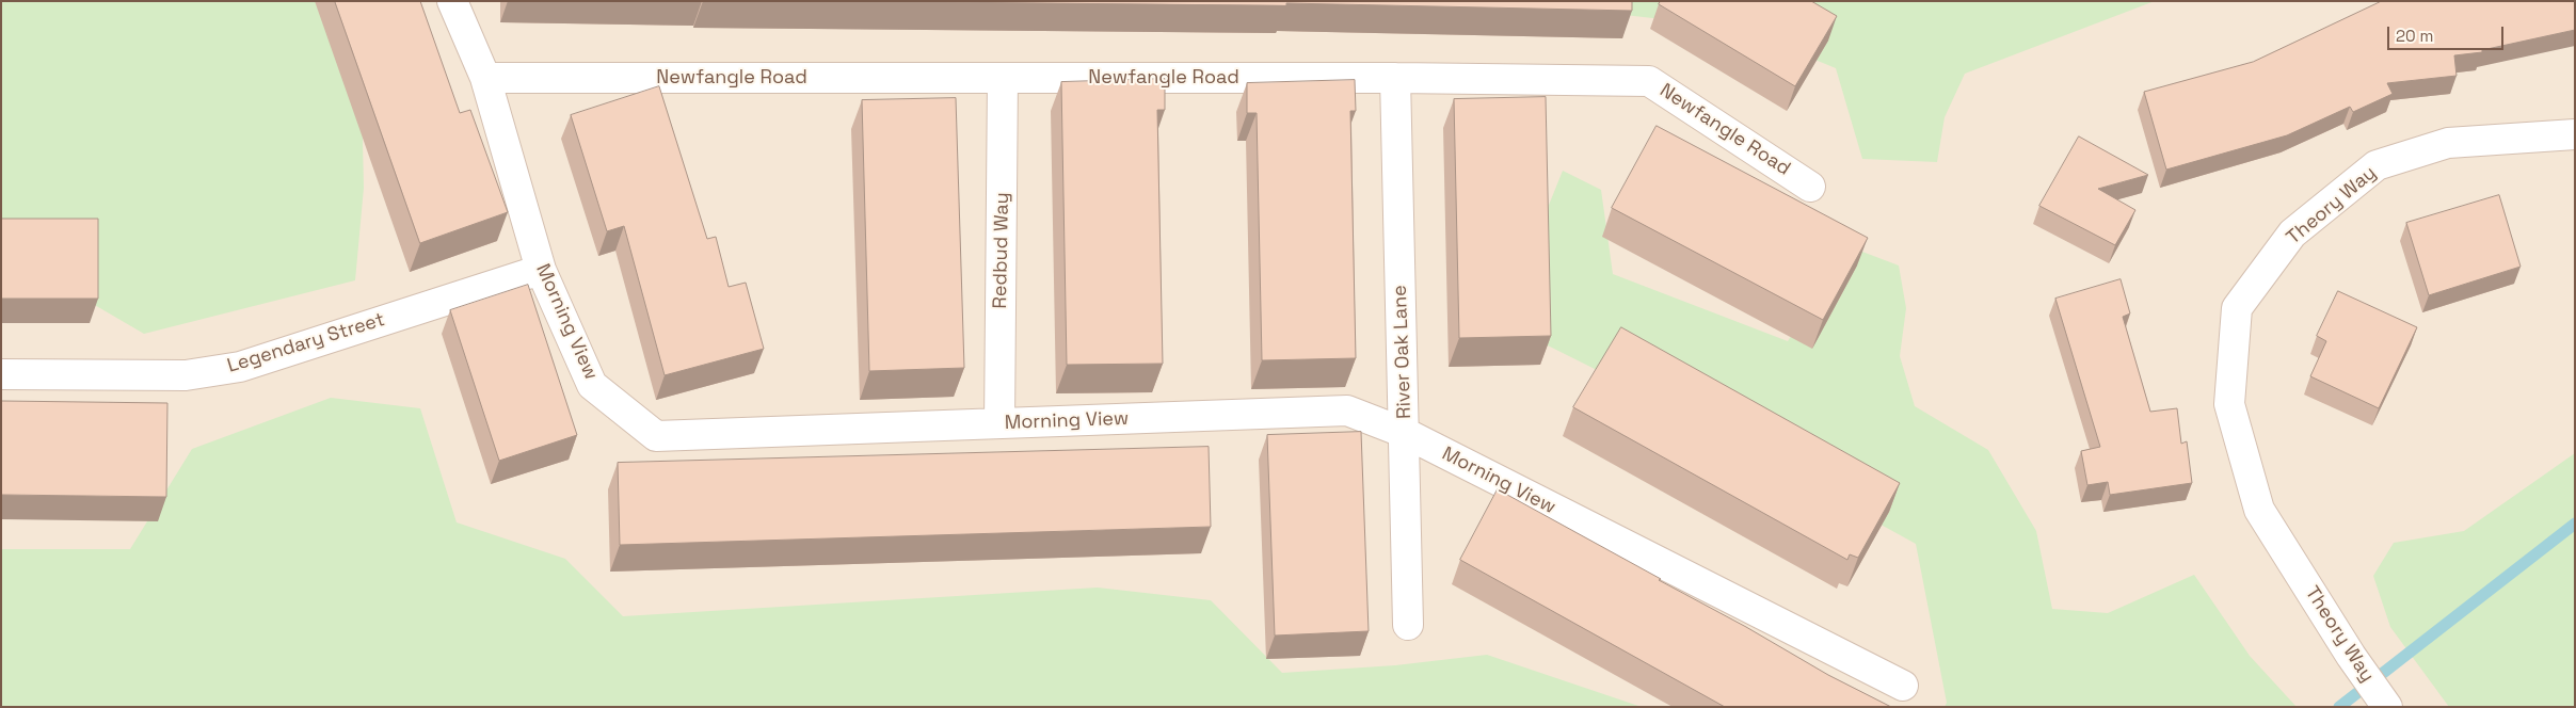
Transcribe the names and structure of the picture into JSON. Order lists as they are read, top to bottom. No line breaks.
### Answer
{"streets":{"street":["Newfangle Road","Theory Way","Redbud Way","Morning View","Legendary Street","River Oak Lane"]},"crossings":[["Newfangle Road","Redbud Way"],["Newfangle Road","Morning View"],["Newfangle Road","River Oak Lane"],["Redbud Way","Morning View"],["Morning View","Legendary Street"],["Morning View","River Oak Lane"]],"scale_bar":"20 m"}
